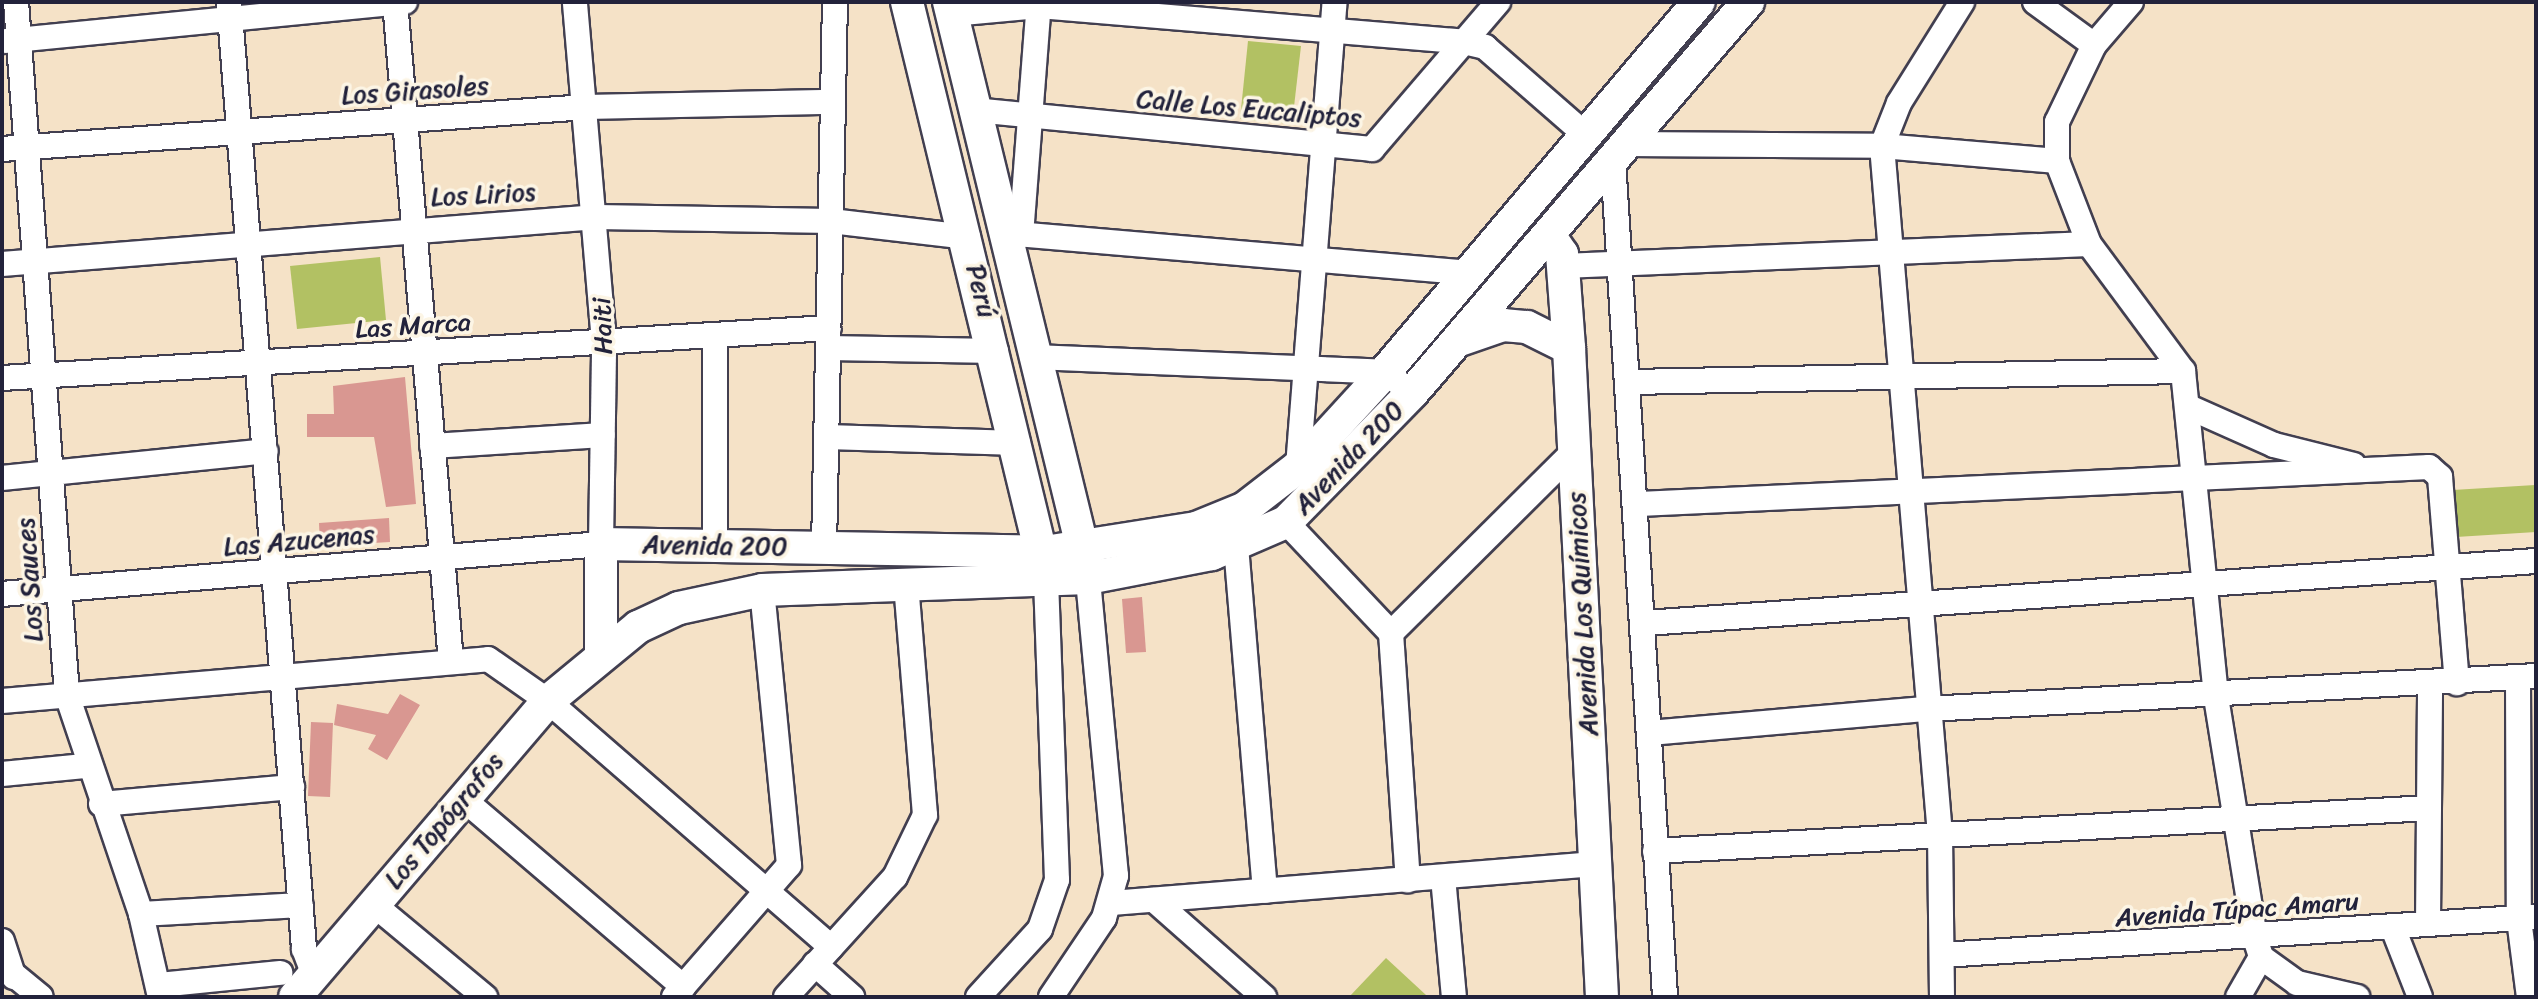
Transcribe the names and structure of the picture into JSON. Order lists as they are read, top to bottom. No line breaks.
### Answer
{"streets":{"main road":["Perú","Haiti","Avenida 200","Avenida Los Químicos","Los Topógrafos"],"street":["Los Girasoles","Calle Los Eucaliptos","Los Lirios","Las Marca","Las Azucenas","Los Sauces","Avenida Túpac Amaru"]},"crossings":[["Los Girasoles","Haiti"],["Los Girasoles","Los Sauces"],["Calle Los Eucaliptos","Perú"],["Los Lirios","Perú"],["Los Lirios","Haiti"],["Los Lirios","Los Sauces"],["Perú","Las Marca"],["Perú","Avenida 200"],["Las Marca","Haiti"],["Las Marca","Los Sauces"],["Haiti","Avenida 200"],["Haiti","Las Azucenas"],["Haiti","Los Topógrafos"],["Avenida 200","Las Azucenas"],["Avenida 200","Avenida Los Químicos"],["Avenida 200","Los Topógrafos"],["Las Azucenas","Los Sauces"]]}
